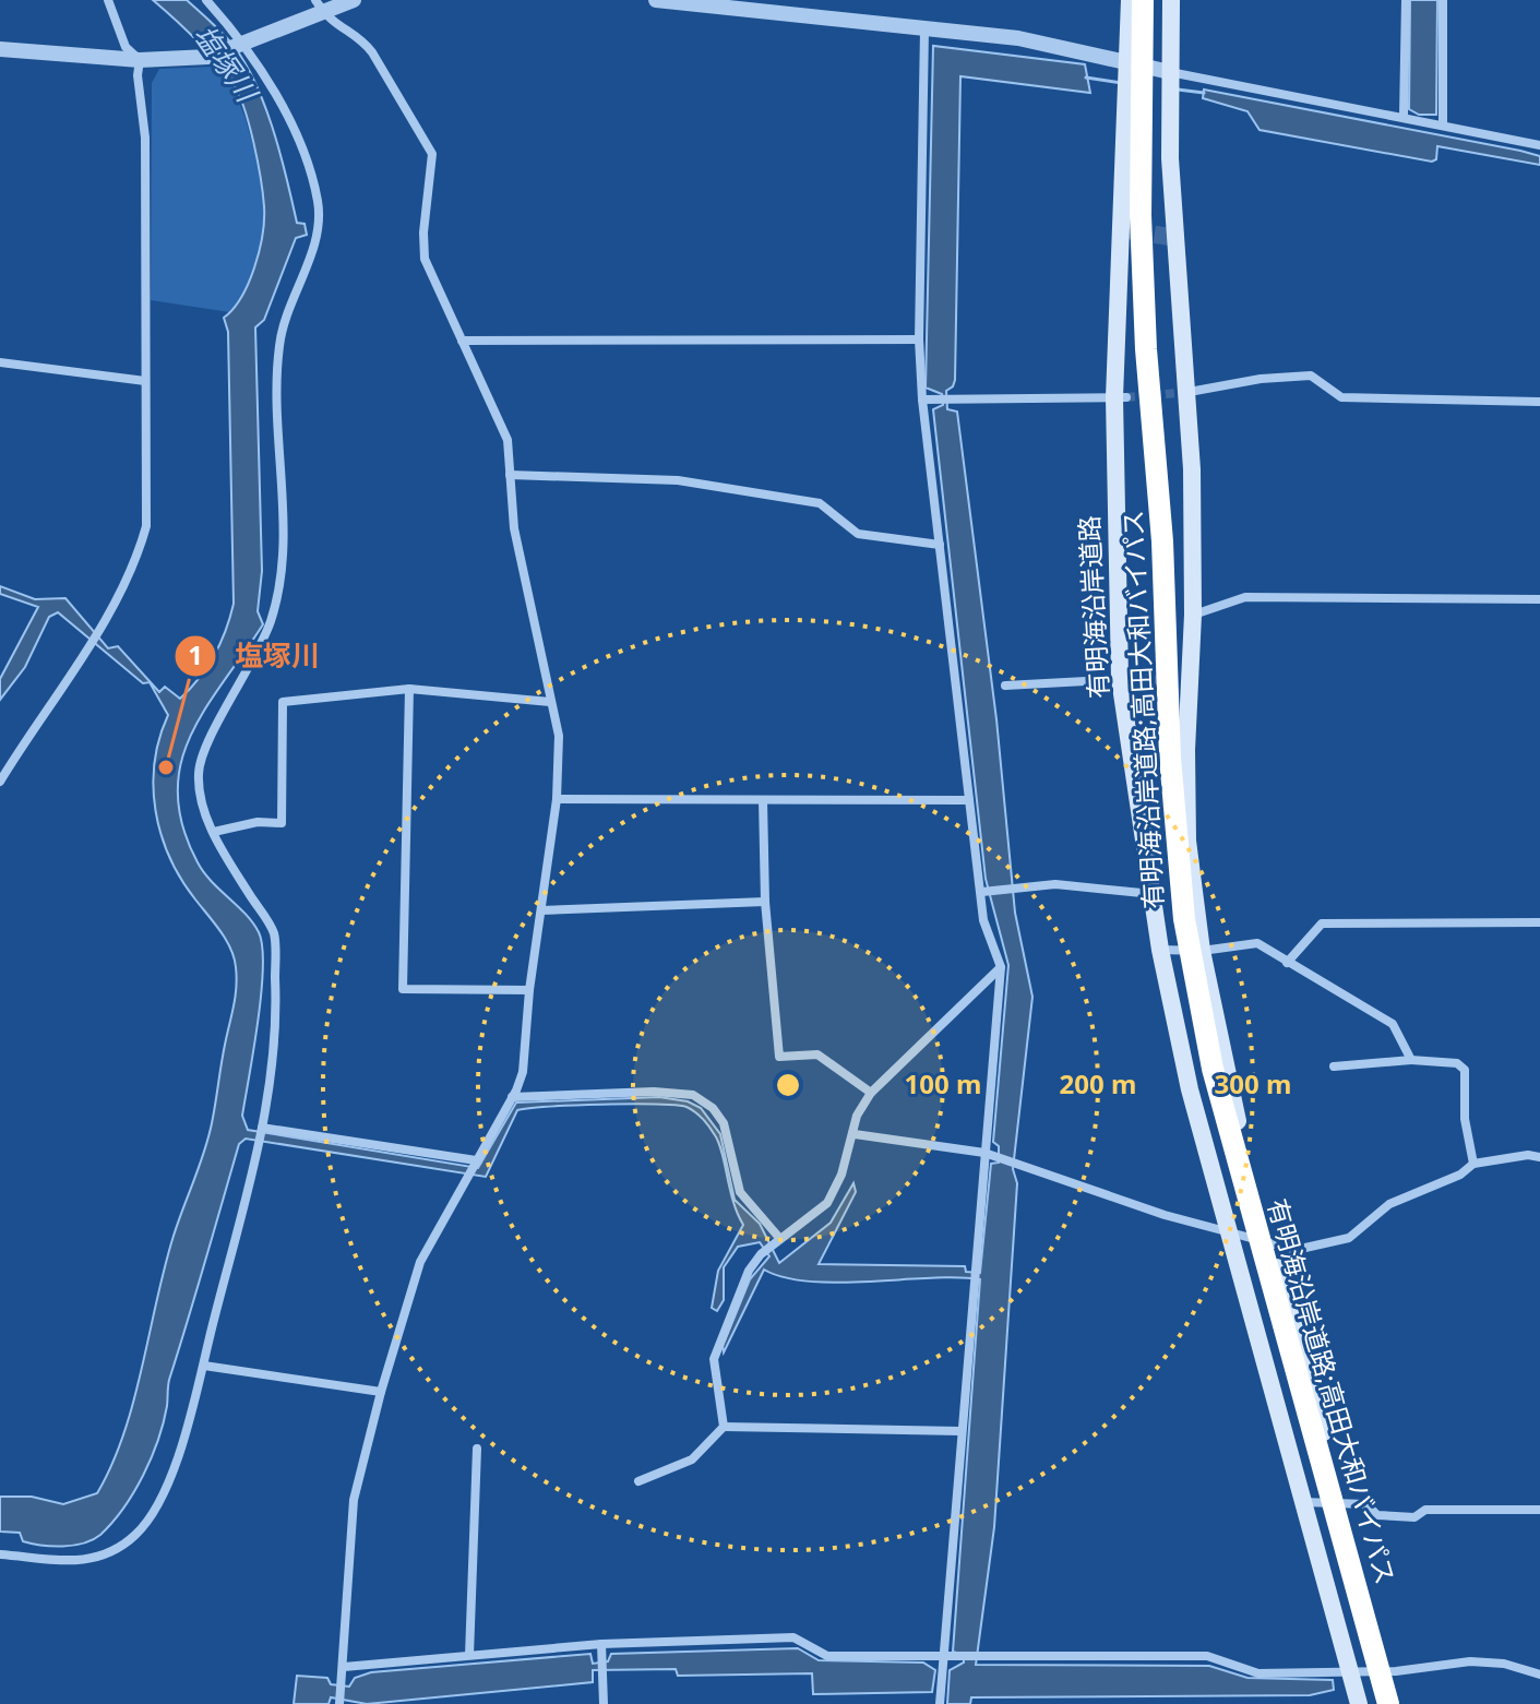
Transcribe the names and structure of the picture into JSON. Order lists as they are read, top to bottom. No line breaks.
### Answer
{"streets":{"highway":["有明海沿岸道路;高田大和バイパス"],"main road":["有明海沿岸道路"]},"crossings":[["有明海沿岸道路","有明海沿岸道路;高田大和バイパス"]],"water":["塩塚川"],"places":["塩塚川"],"rings":["100 m","200 m","300 m"]}
